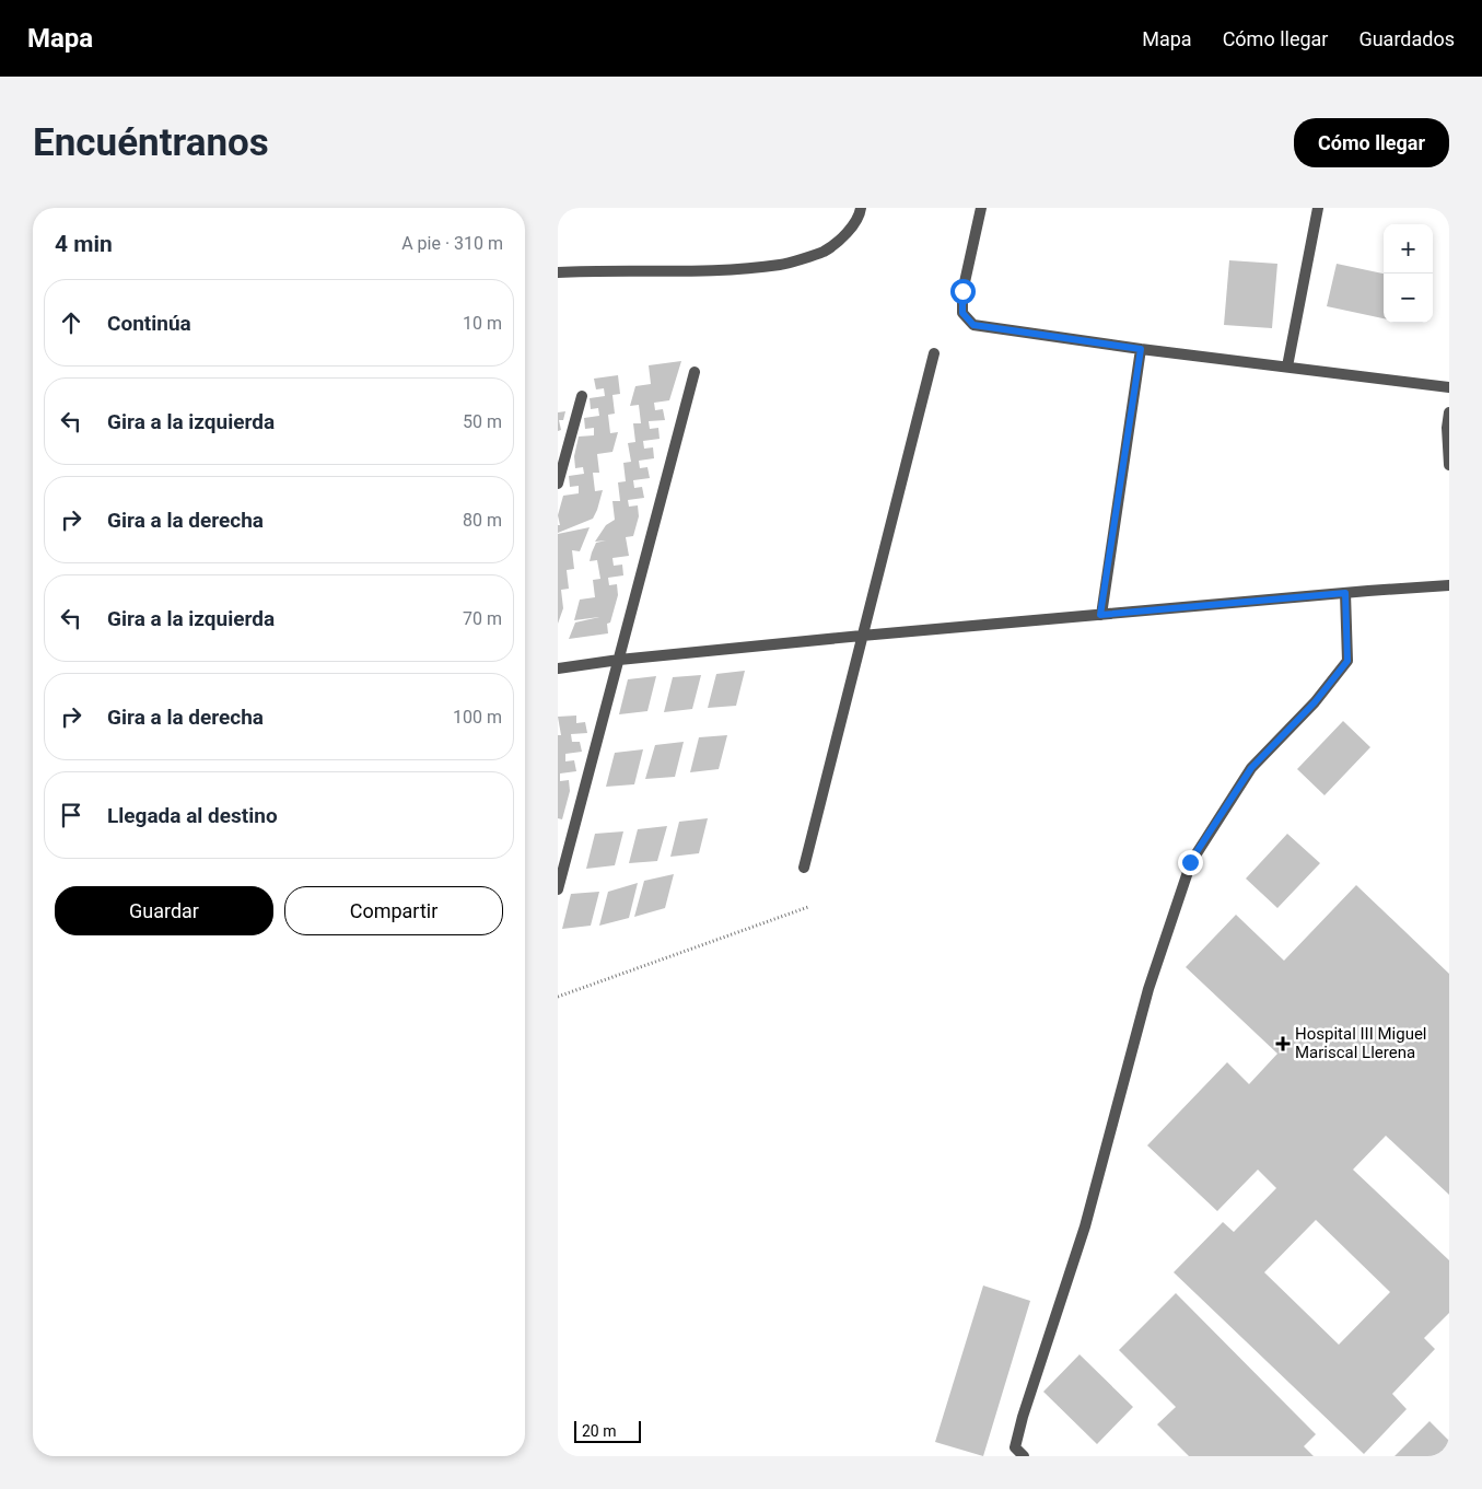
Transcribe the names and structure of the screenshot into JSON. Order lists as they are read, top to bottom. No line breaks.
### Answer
{"places":{"health":["Hospital III Miguel Mariscal Llerena"]},"scale_bar":"20 m","page":{"header":"Mapa","nav":["Mapa","Cómo llegar","Guardados"],"buttons":["Cómo llegar",["Guardar","Compartir"]],"title":"Encuéntranos","heading":["4 min","A pie · 310 m"],"map_buttons":["+","−"],"list":[["Continúa","10 m"],["Gira a la izquierda","50 m"],["Gira a la derecha","80 m"],["Gira a la izquierda","70 m"],["Gira a la derecha","100 m"],"Llegada al destino"],"scale":"20 m"}}
